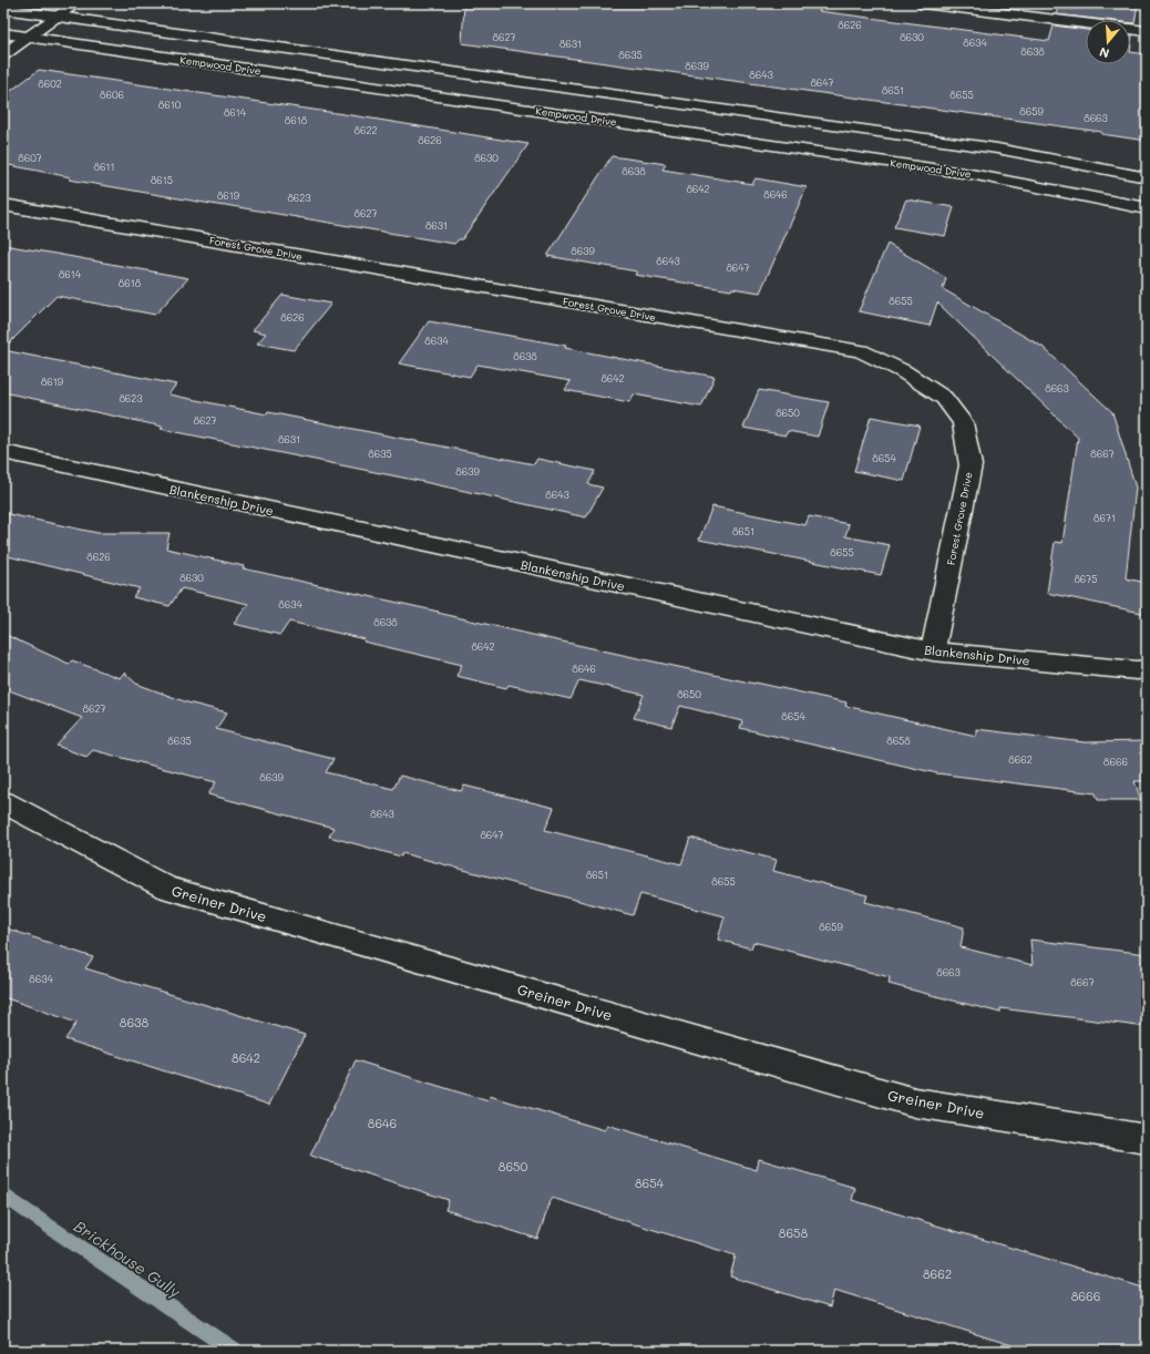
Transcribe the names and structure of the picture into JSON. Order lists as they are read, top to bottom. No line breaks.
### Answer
{"streets":{"street":["Kempwood Drive","Forest Grove Drive","Blankenship Drive","Greiner Drive"]},"crossings":[["Forest Grove Drive","Blankenship Drive"]],"water":["Brickhouse Gully"],"house_numbers":["8626","8627","8630","8634","8631","8638","8635","8639","8643","8647","8602","8651","8606","8655","8610","8659","8614","8663","8618","8622","8626","8607","8630","8611","8638","8615","8642","8646","8619","8623","8627","8631","8639","8643","8647","8614","8618","8655","8626","8634","8638","8642","8619","8663","8623","8650","8627","8631","8635","8667","8654","8639","8643","8671","8651","8655","8626","8630","8675","8634","8638","8642","8646","8650","8627","8654","8635","8658","8662","8666","8639","8643","8647","8651","8655","8659","8663","8634","8667","8638","8642","8646","8650","8654","8658","8662","8666"],"north":"bottom"}
